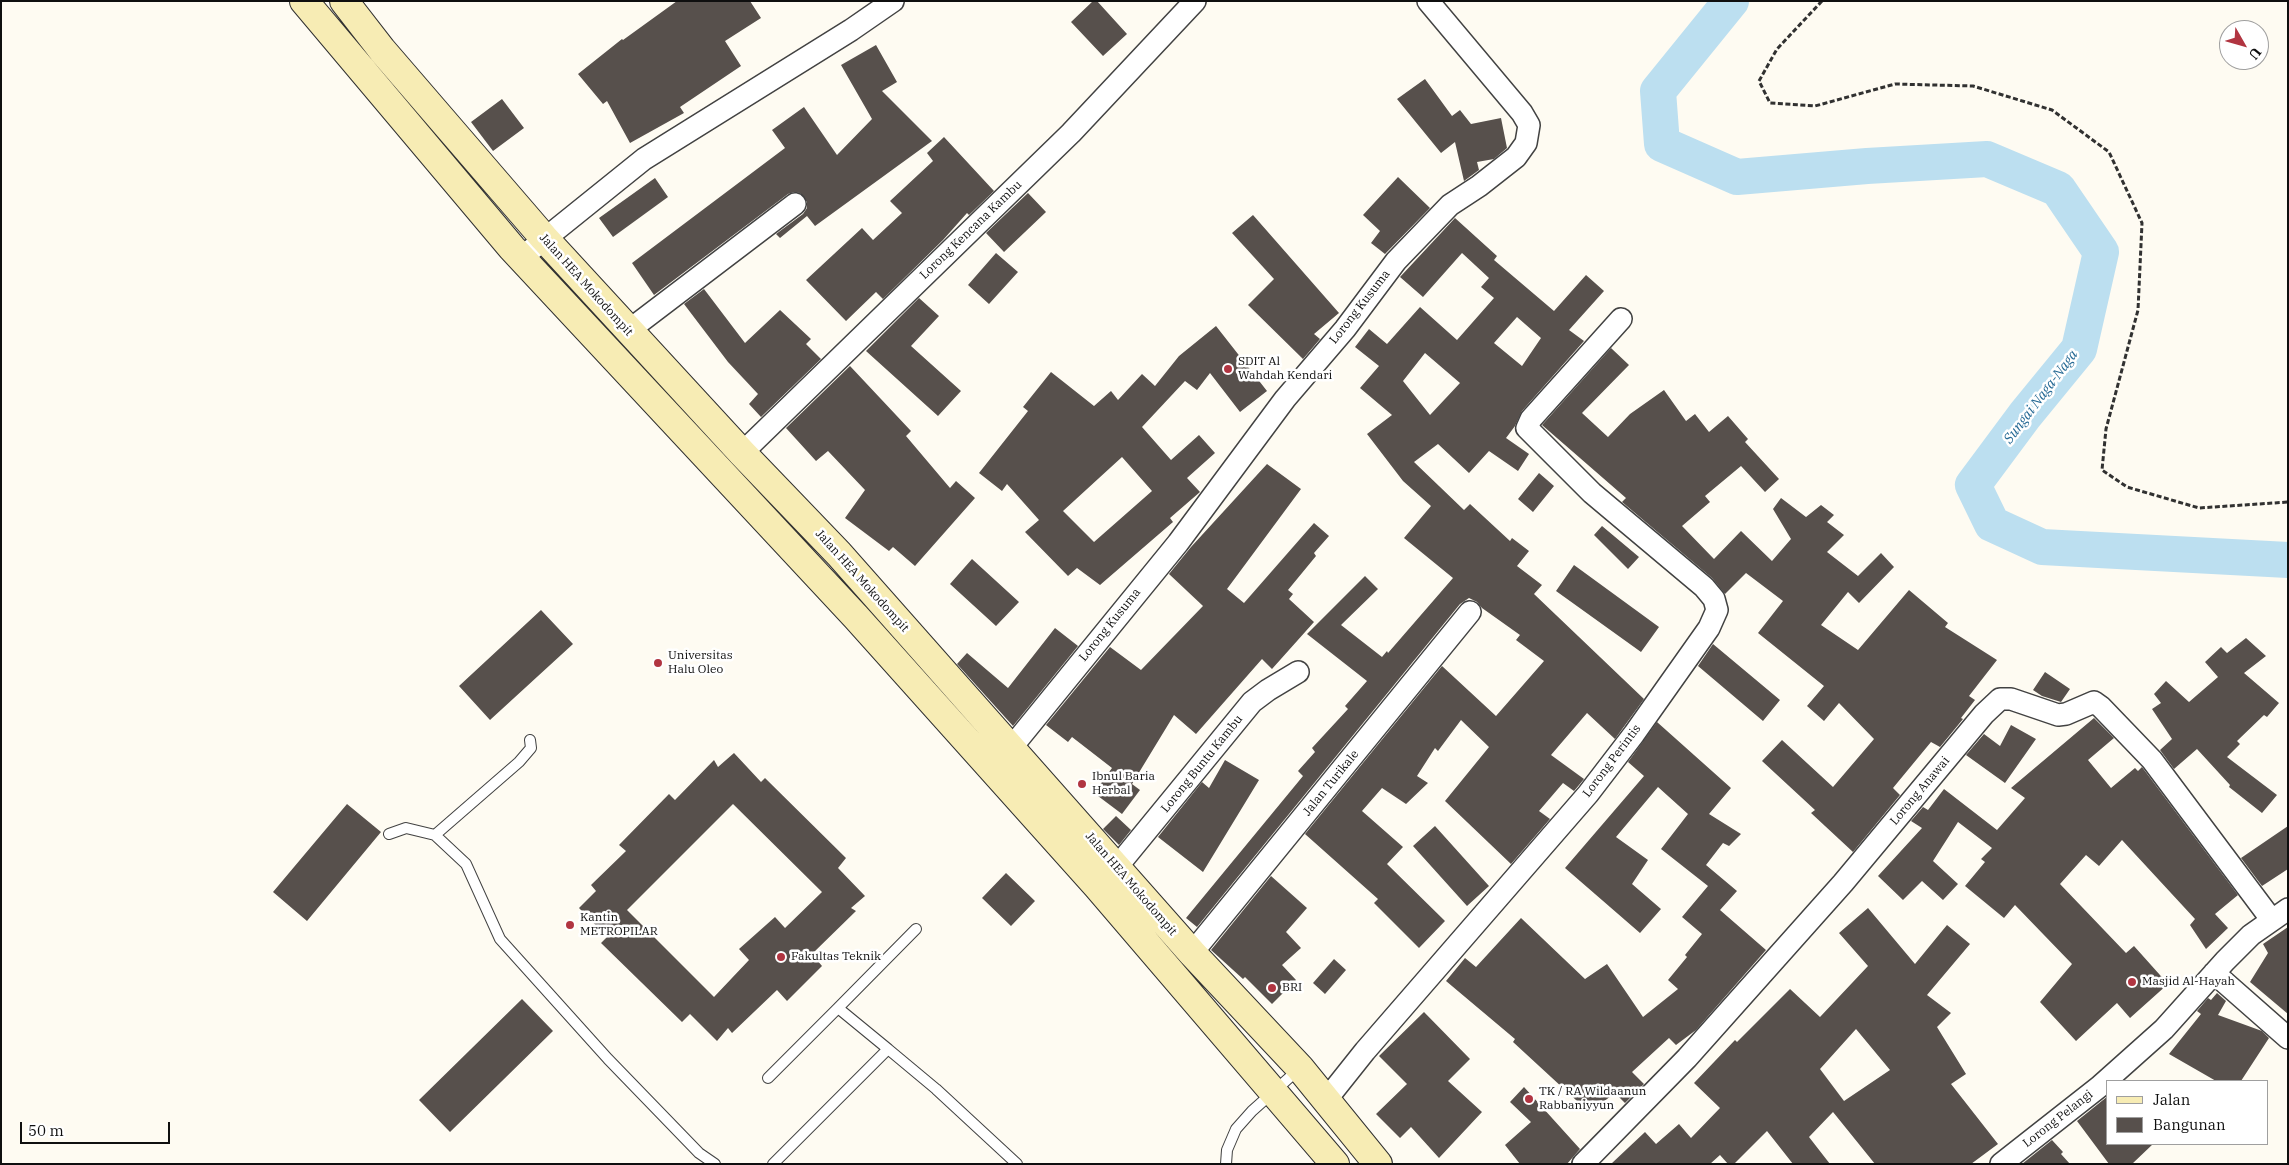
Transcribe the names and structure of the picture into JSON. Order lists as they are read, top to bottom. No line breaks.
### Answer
{"streets":{"street":["Lorong Kencana Kambu","Jalan HEA Mokodompit","Lorong Kusuma","Lorong Perintis","Lorong Buntu Kambu","Jalan Turikale","Lorong Anawai","Lorong Pelangi"]},"crossings":[["Lorong Kencana Kambu","Jalan HEA Mokodompit"],["Jalan HEA Mokodompit","Lorong Kusuma"],["Jalan HEA Mokodompit","Lorong Perintis"],["Jalan HEA Mokodompit","Lorong Buntu Kambu"],["Jalan HEA Mokodompit","Jalan Turikale"],["Lorong Anawai","Lorong Pelangi"]],"water":["Sungai Naga-Naga"],"places":["SDIT Al Wahdah Kendari","Universitas Halu Oleo","Ibnul Baria Herbal","Kantin METROPILAR","Fakultas Teknik","Masjid Al-Hayah","BRI","TK / RA Wildaanun Rabbaniyyun"],"legend":["Jalan","Bangunan"],"scale_bar":"50 m","north":"bottom right"}
